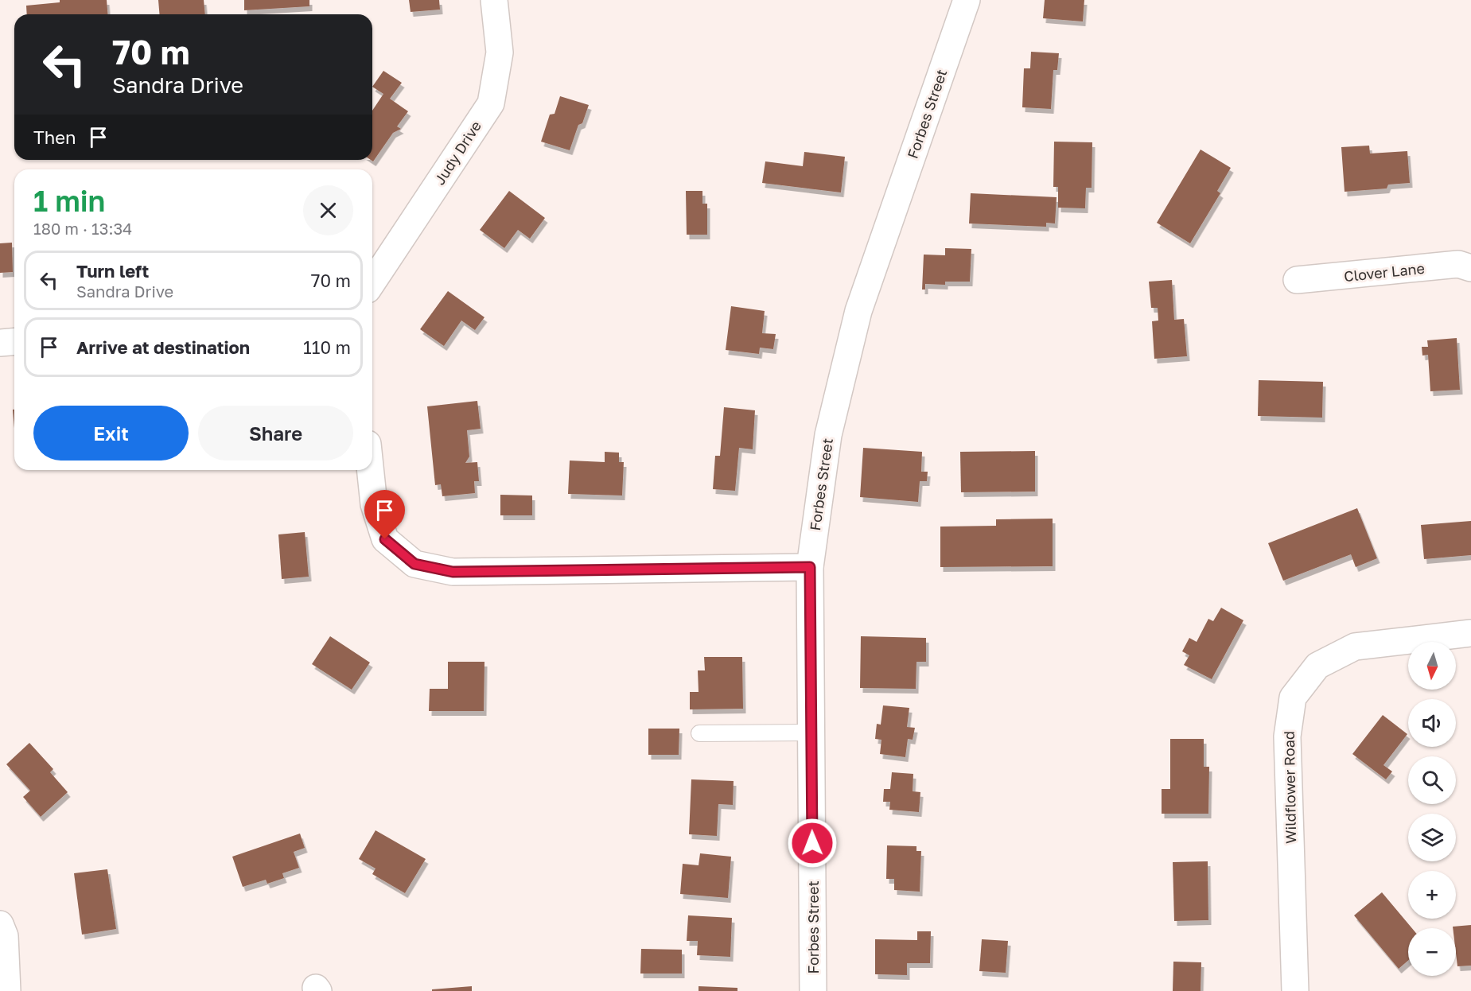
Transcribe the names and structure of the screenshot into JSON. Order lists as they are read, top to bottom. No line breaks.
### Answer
{"streets":{"street":["Forbes Street","Judy Drive","Clover Lane","Wildflower Road"]},"north":"bottom","page":{"turn":["70 m","Sandra Drive"],"then":"Then","heading":["1 min","180 m · 13:34"],"list":[{"name":"Turn left","note":"Sandra Drive","value":"70 m"},{"name":"Arrive at destination","value":"110 m"}],"buttons":["Exit","Share"],"map_buttons":["+","−"]}}
